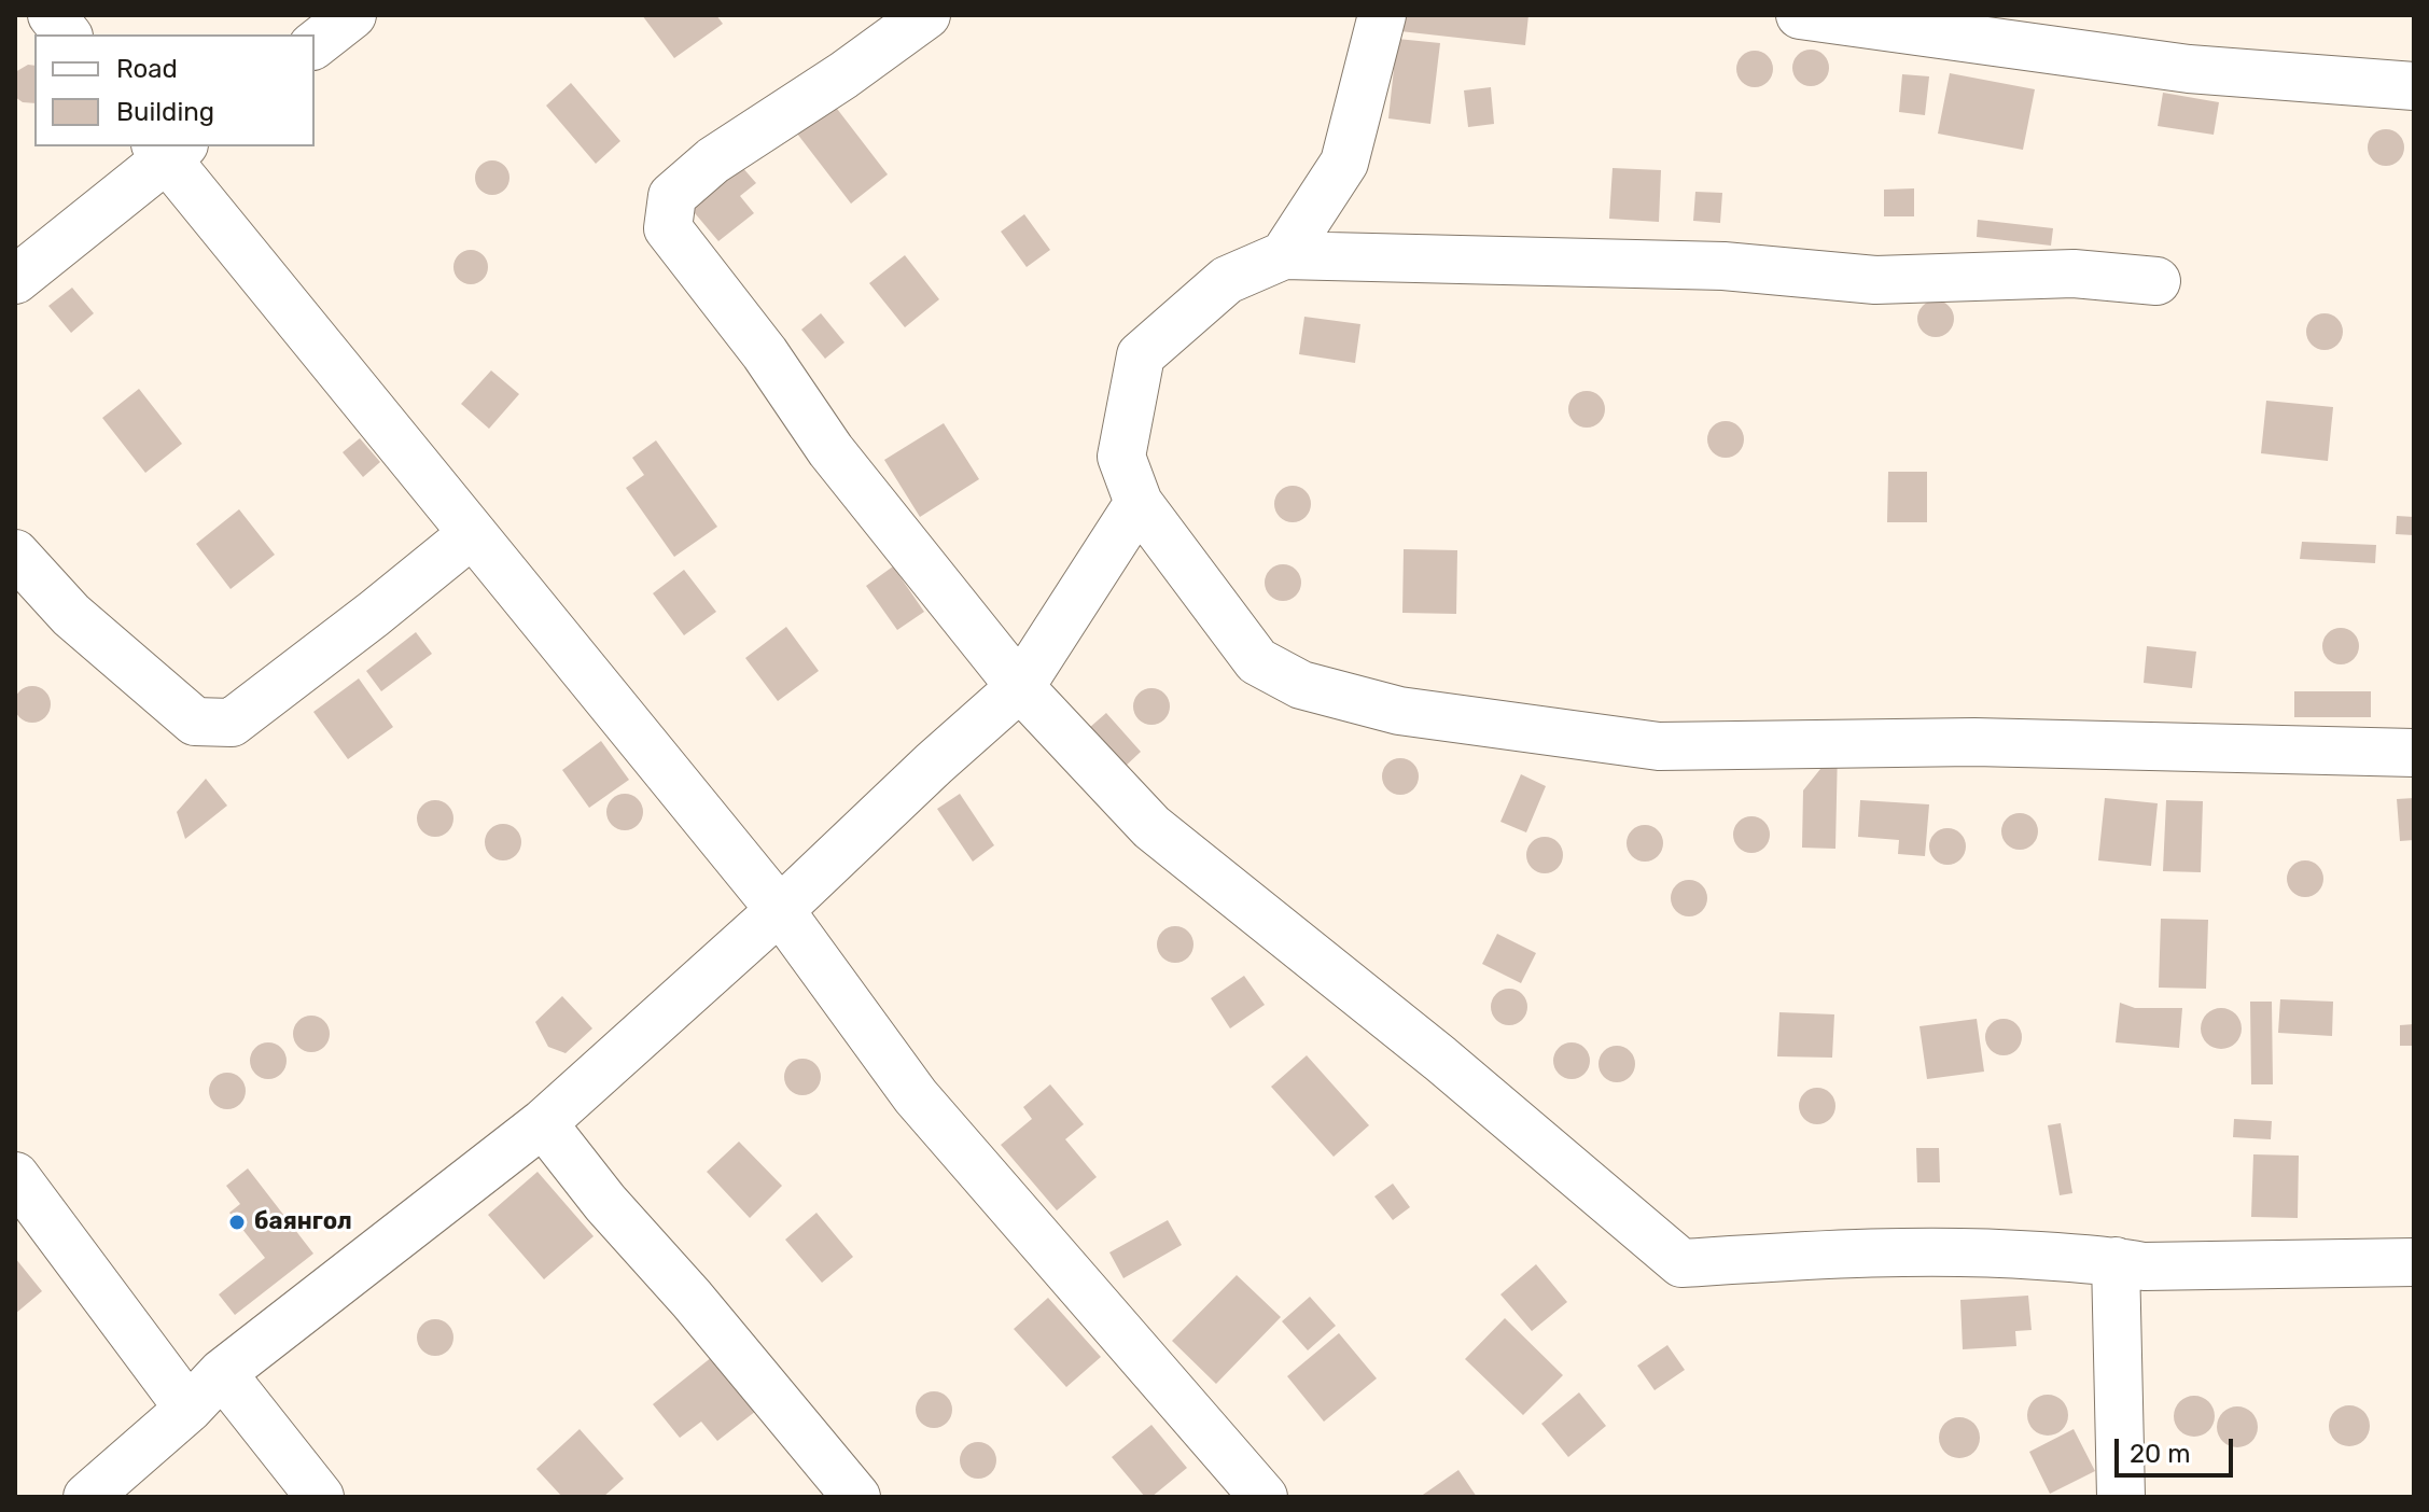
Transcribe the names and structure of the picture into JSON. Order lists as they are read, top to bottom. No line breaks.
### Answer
{"places":["баянгол"],"legend":["Road","Building"],"scale_bar":"20 m"}
